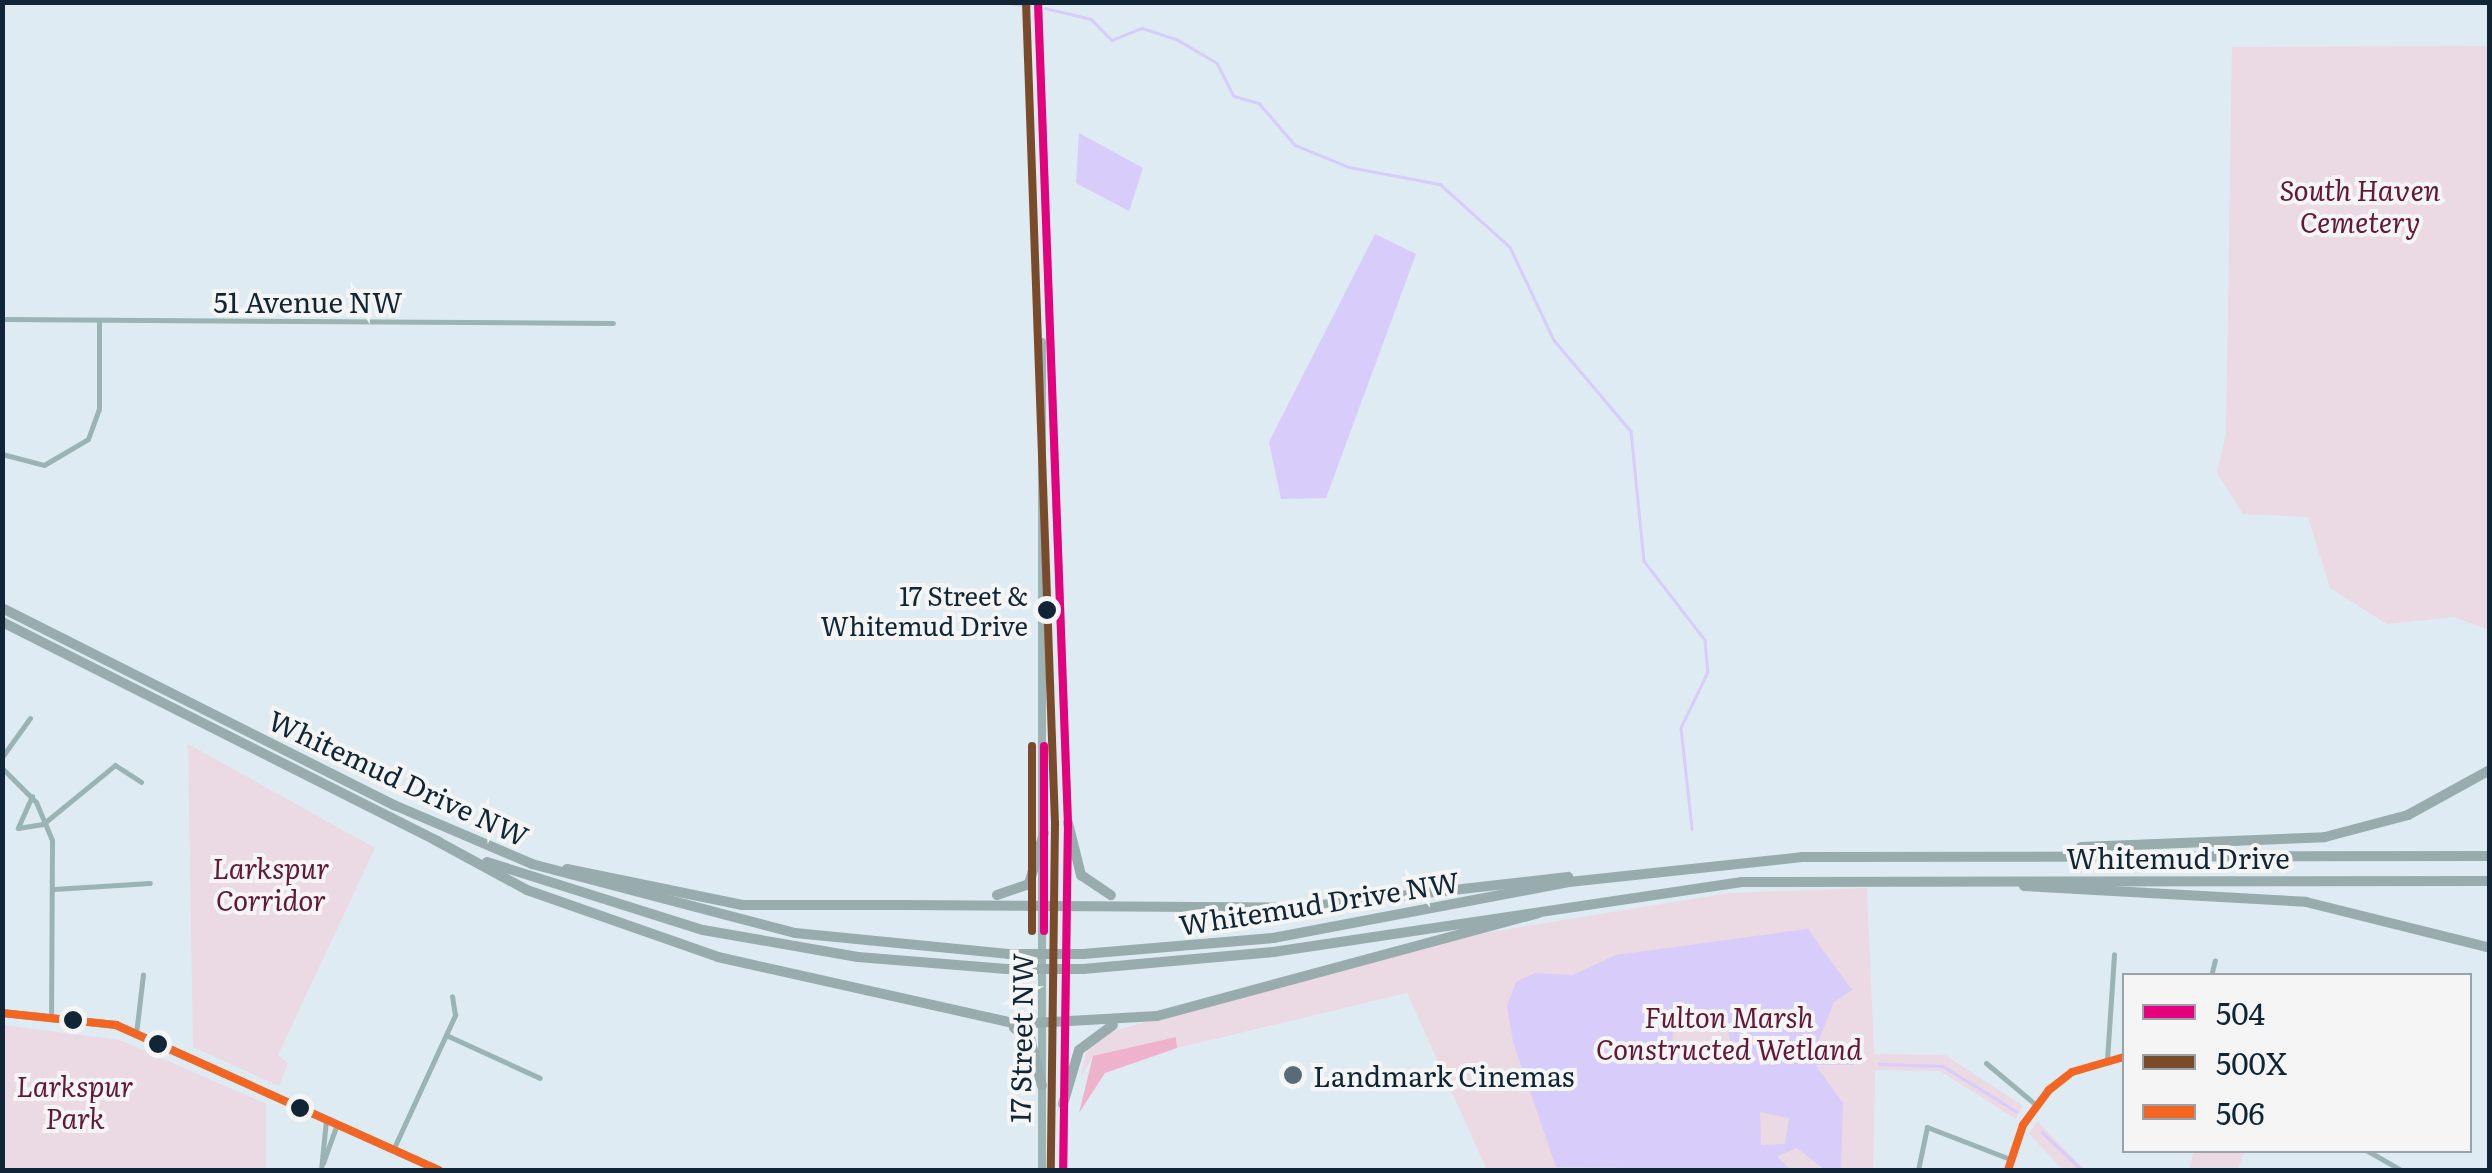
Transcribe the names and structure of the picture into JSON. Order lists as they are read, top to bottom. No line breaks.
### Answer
{"streets":{"highway":["Whitemud Drive NW","Whitemud Drive"],"main road":["17 Street NW"],"street":["51 Avenue NW"]},"crossings":[["Whitemud Drive NW","Whitemud Drive"]],"parks":["South Haven Cemetery","Larkspur Corridor","Fulton Marsh Constructed Wetland","Larkspur Park"],"places":["17 Street & Whitemud Drive","Landmark Cinemas"],"lines":["transit line 504","transit line 500X","transit line 506"],"legend":["504","500X","506"]}
